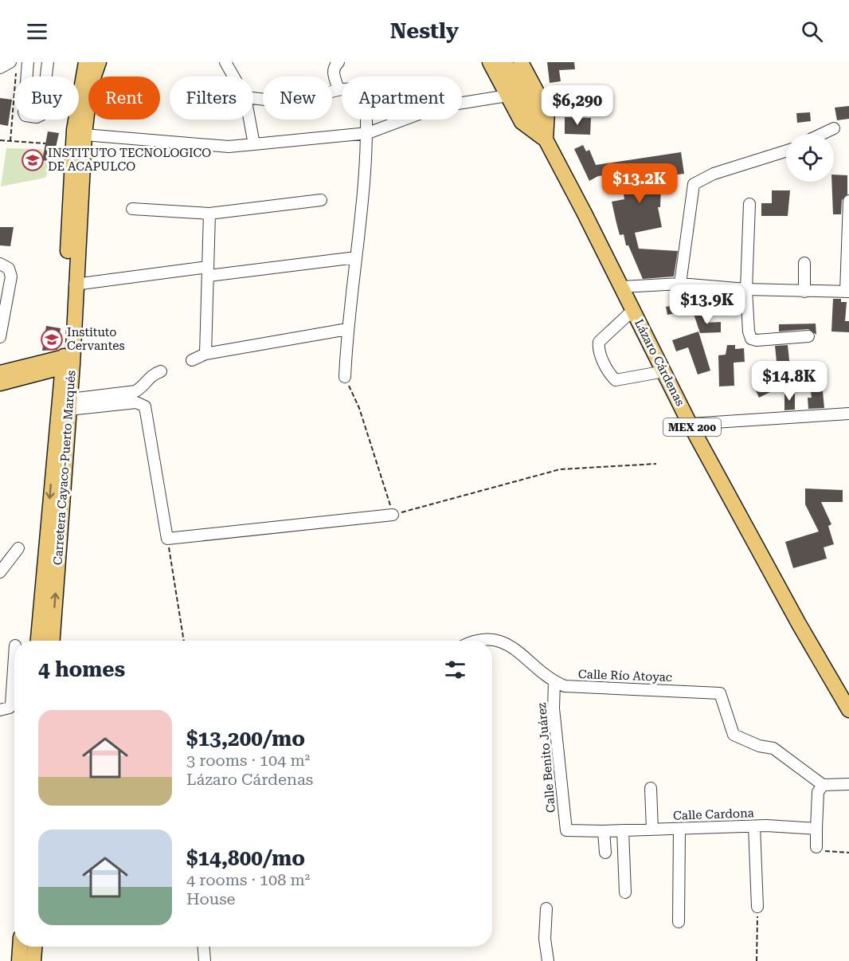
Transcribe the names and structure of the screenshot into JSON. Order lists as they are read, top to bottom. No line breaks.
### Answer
{"streets":{"main road":["Lázaro Cárdenas","MEX 200","Carretera Cayaco-Puerto Marqués"],"street":["Calle Río Atoyac","Calle Benito Juárez","Calle Cardona"]},"crossings":[["Lázaro Cárdenas","MEX 200"],["Calle Río Atoyac","Calle Benito Juárez"],["Calle Benito Juárez","Calle Cardona"]],"places":{"school or university":["INSTITUTO TECNOLOGICO DE ACAPULCO","Instituto Cervantes"]},"page":{"header":"Nestly","chip":["Buy","Rent","Filters","New","Apartment"],"price":["$6,290","$13.2K","$13.9K","$14.8K"],"heading":"4 homes","list":[{"name":"$13,200/mo","note":"3 rooms · 104 m² · Lázaro Cárdenas"},{"name":"$14,800/mo","note":"4 rooms · 108 m² · House"}]}}
